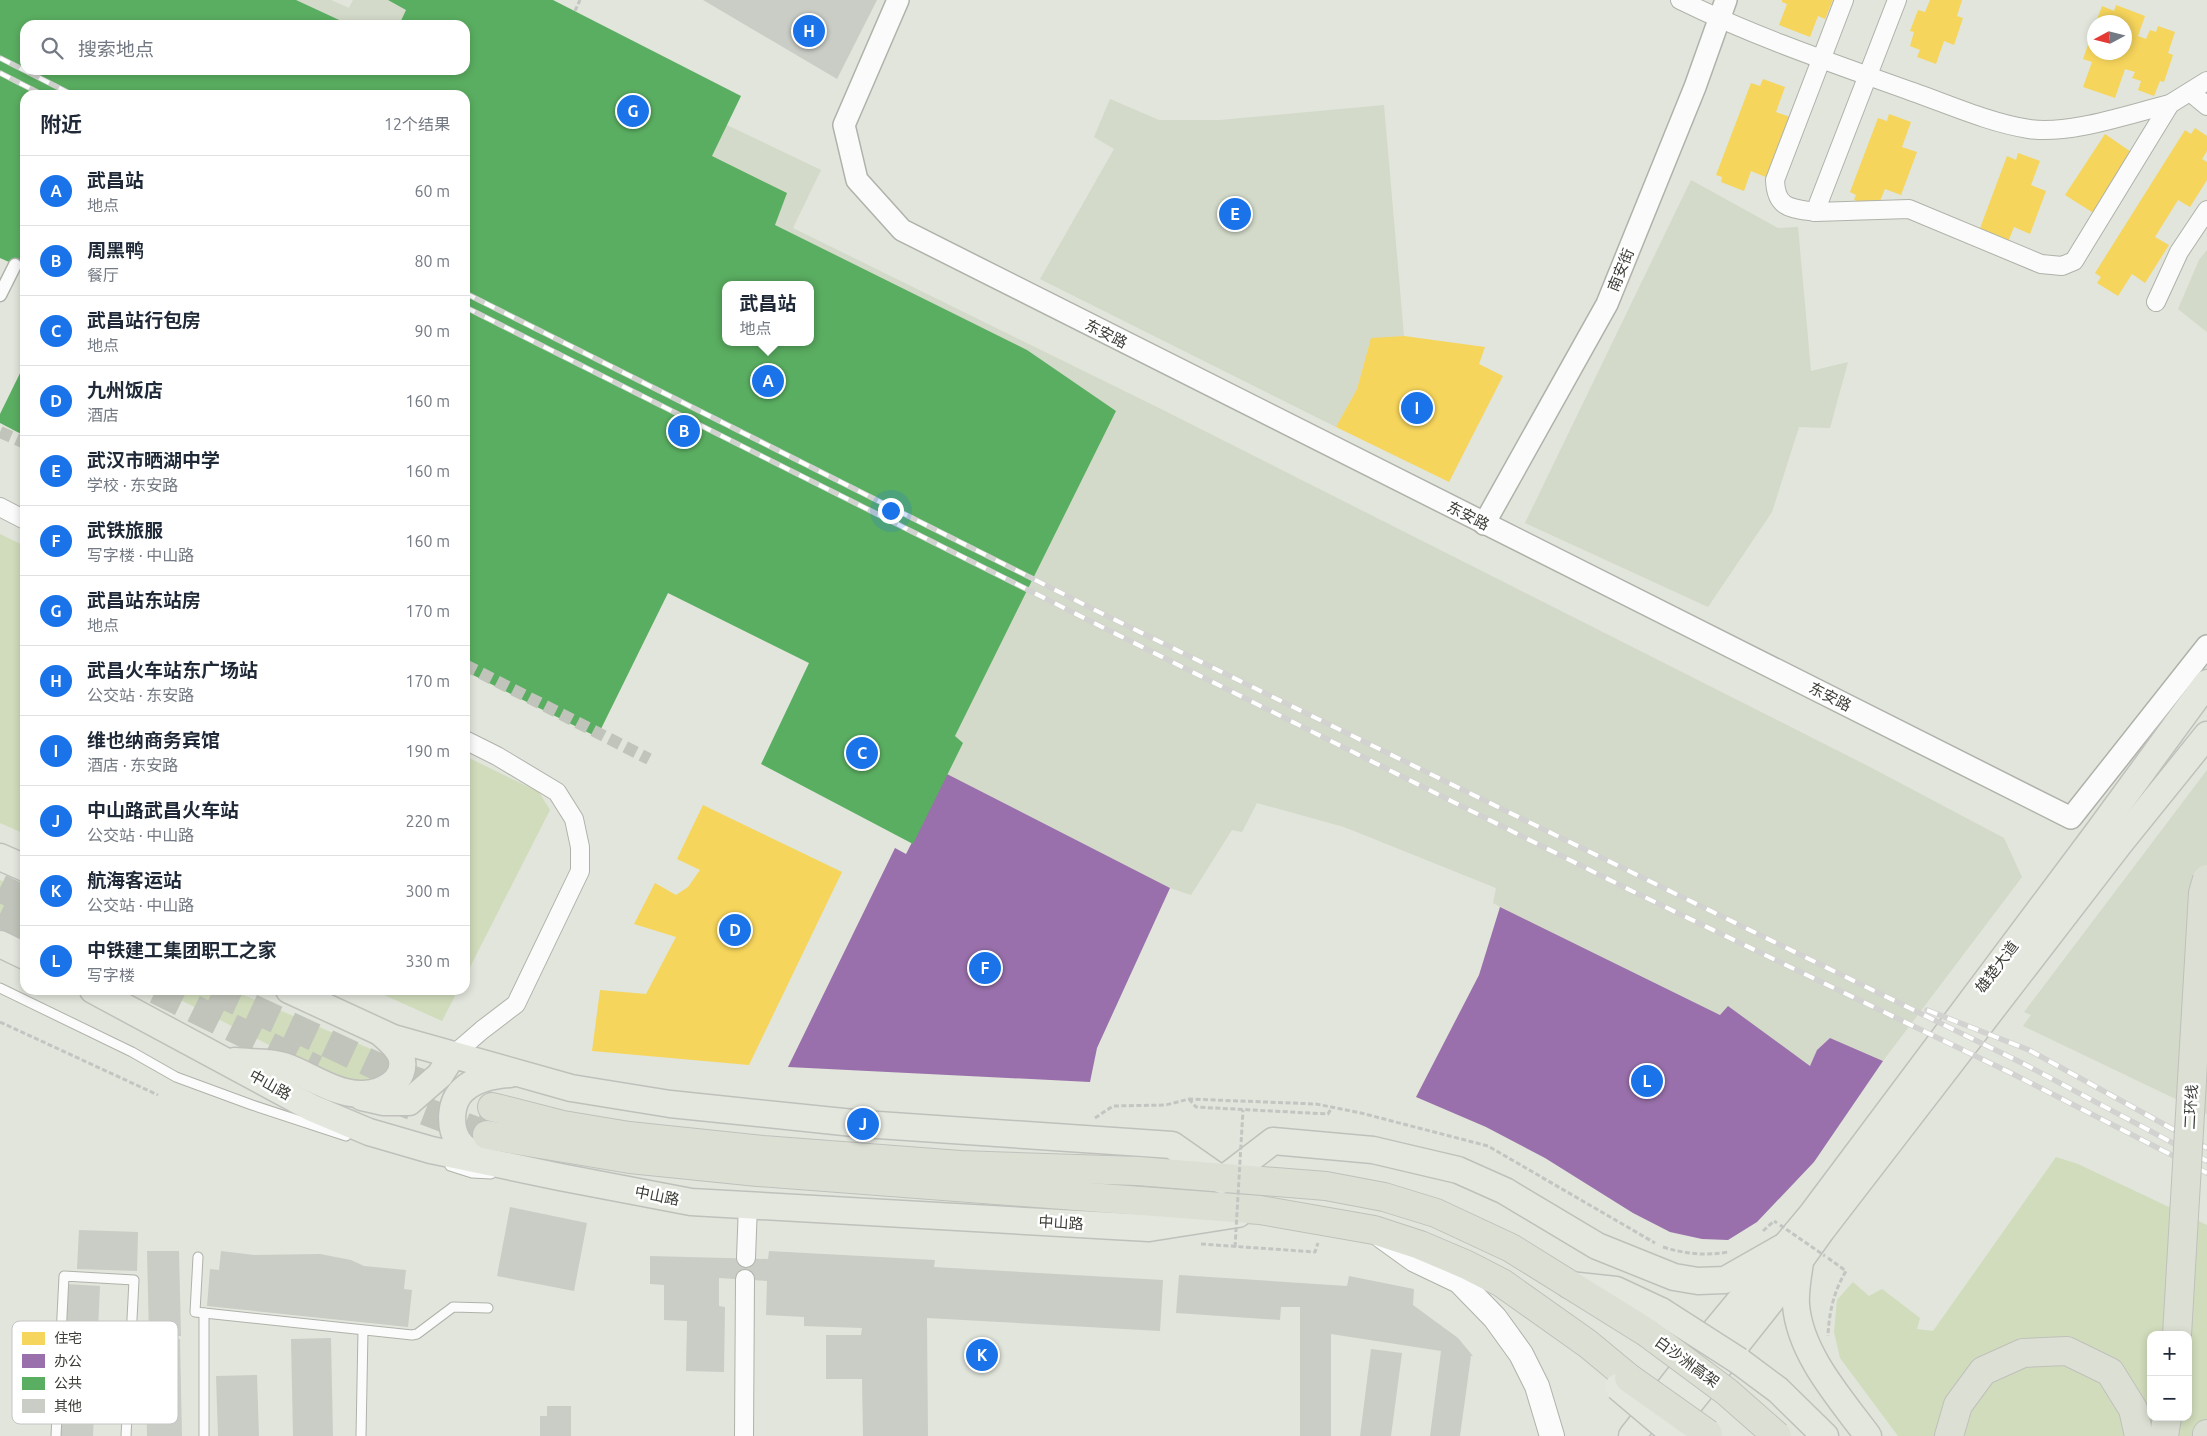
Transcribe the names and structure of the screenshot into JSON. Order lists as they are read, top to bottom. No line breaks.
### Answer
{"streets":{"highway":["二环线","白沙洲高架"],"main road":["雄楚大道","中山路"],"street":["南安街","东安路"]},"crossings":[["南安街","东安路"]],"legend":["住宅","办公","公共","其他"],"north":"left","page":{"pins":["H","G","E","A","I","B","C","D","F","L","J","K"],"search":"搜索地点","heading":["附近","12个结果"],"list":[{"mark":"A","name":"武昌站","note":"地点","value":"60 m"},{"mark":"B","name":"周黑鸭","note":"餐厅","value":"80 m"},{"mark":"C","name":"武昌站行包房","note":"地点","value":"90 m"},{"mark":"D","name":"九州饭店","note":"酒店","value":"160 m"},{"mark":"E","name":"武汉市晒湖中学","note":"学校 · 东安路","value":"160 m"},{"mark":"F","name":"武铁旅服","note":"写字楼 · 中山路","value":"160 m"},{"mark":"G","name":"武昌站东站房","note":"地点","value":"170 m"},{"mark":"H","name":"武昌火车站东广场站","note":"公交站 · 东安路","value":"170 m"},{"mark":"I","name":"维也纳商务宾馆","note":"酒店 · 东安路","value":"190 m"},{"mark":"J","name":"中山路武昌火车站","note":"公交站 · 中山路","value":"220 m"},{"mark":"K","name":"航海客运站","note":"公交站 · 中山路","value":"300 m"},{"mark":"L","name":"中铁建工集团职工之家","note":"写字楼","value":"330 m"}],"popup":["武昌站","地点"],"map_buttons":["+","−"]}}
